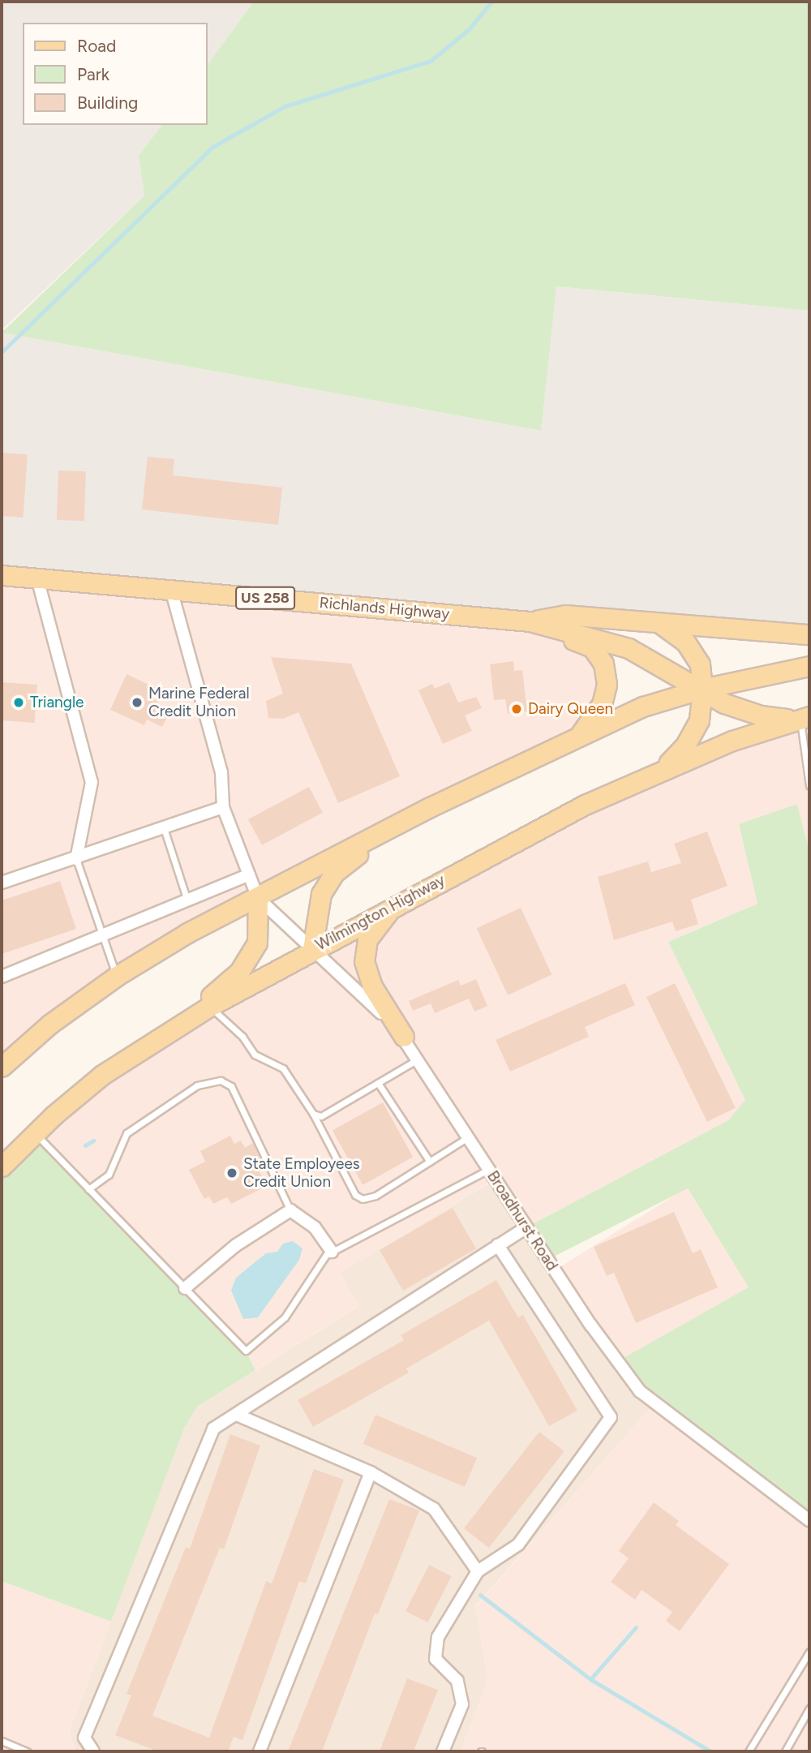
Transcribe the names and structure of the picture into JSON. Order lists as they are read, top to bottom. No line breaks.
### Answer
{"streets":{"main road":["US 258","Richlands Highway","Wilmington Highway"],"street":["Broadhurst Road"]},"crossings":[["Richlands Highway","Wilmington Highway"],["Wilmington Highway","Broadhurst Road"]],"places":["Triangle","Marine Federal Credit Union","Dairy Queen","State Employees Credit Union"],"legend":["Road","Park","Building"]}
